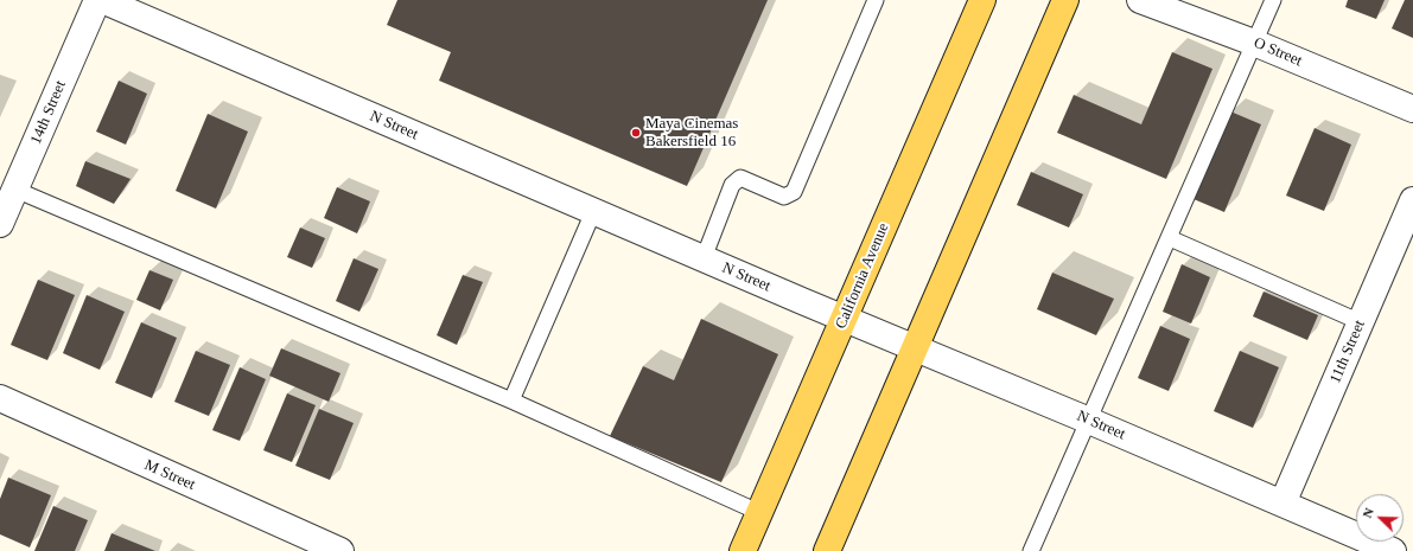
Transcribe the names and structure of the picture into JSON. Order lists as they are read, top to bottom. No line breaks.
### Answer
{"streets":{"main road":["California Avenue"],"street":["O Street","14th Street","N Street","11th Street","M Street"]},"crossings":[["N Street","California Avenue"],["N Street","11th Street"]],"places":["Maya Cinemas Bakersfield 16"],"north":"top left"}
